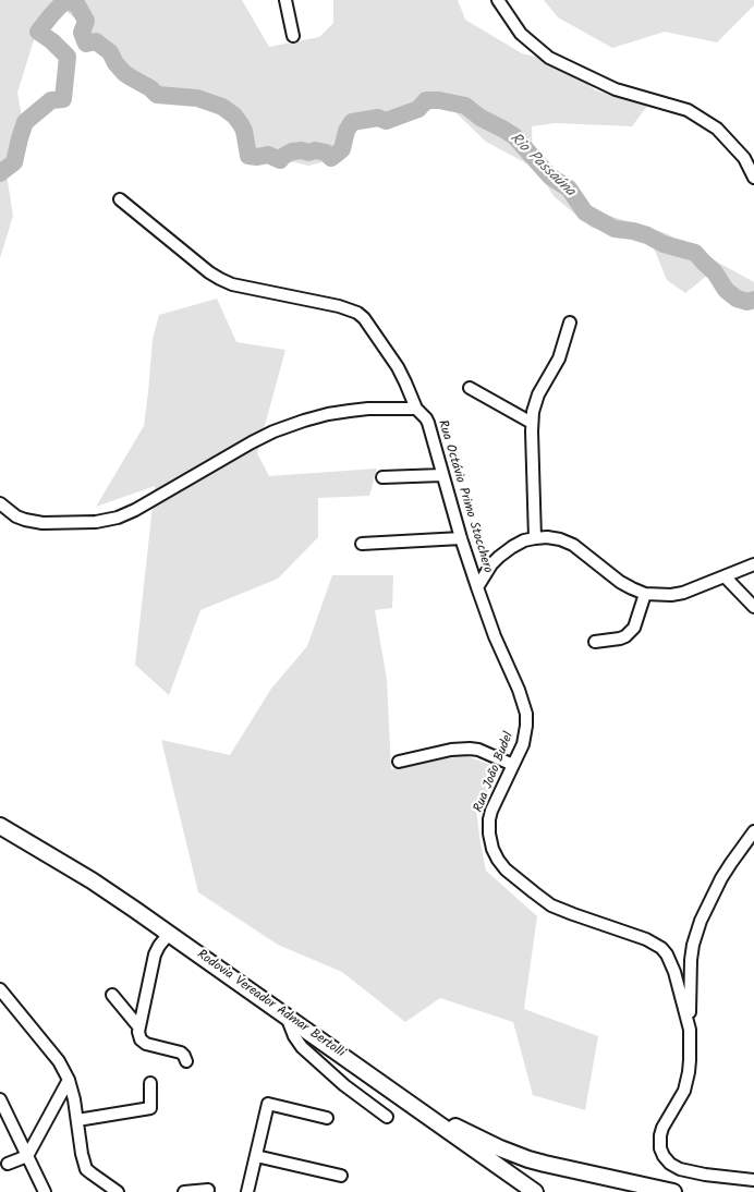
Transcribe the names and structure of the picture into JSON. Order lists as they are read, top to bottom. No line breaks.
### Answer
{"streets":{"highway":["Rodovia Vereador Admar Bertolli"],"street":["Rua Octávio Primo Stocchero","Rua João Budel"]},"crossings":[["Rua Octávio Primo Stocchero","Rua João Budel"]],"water":["Rio Passaúna"]}
